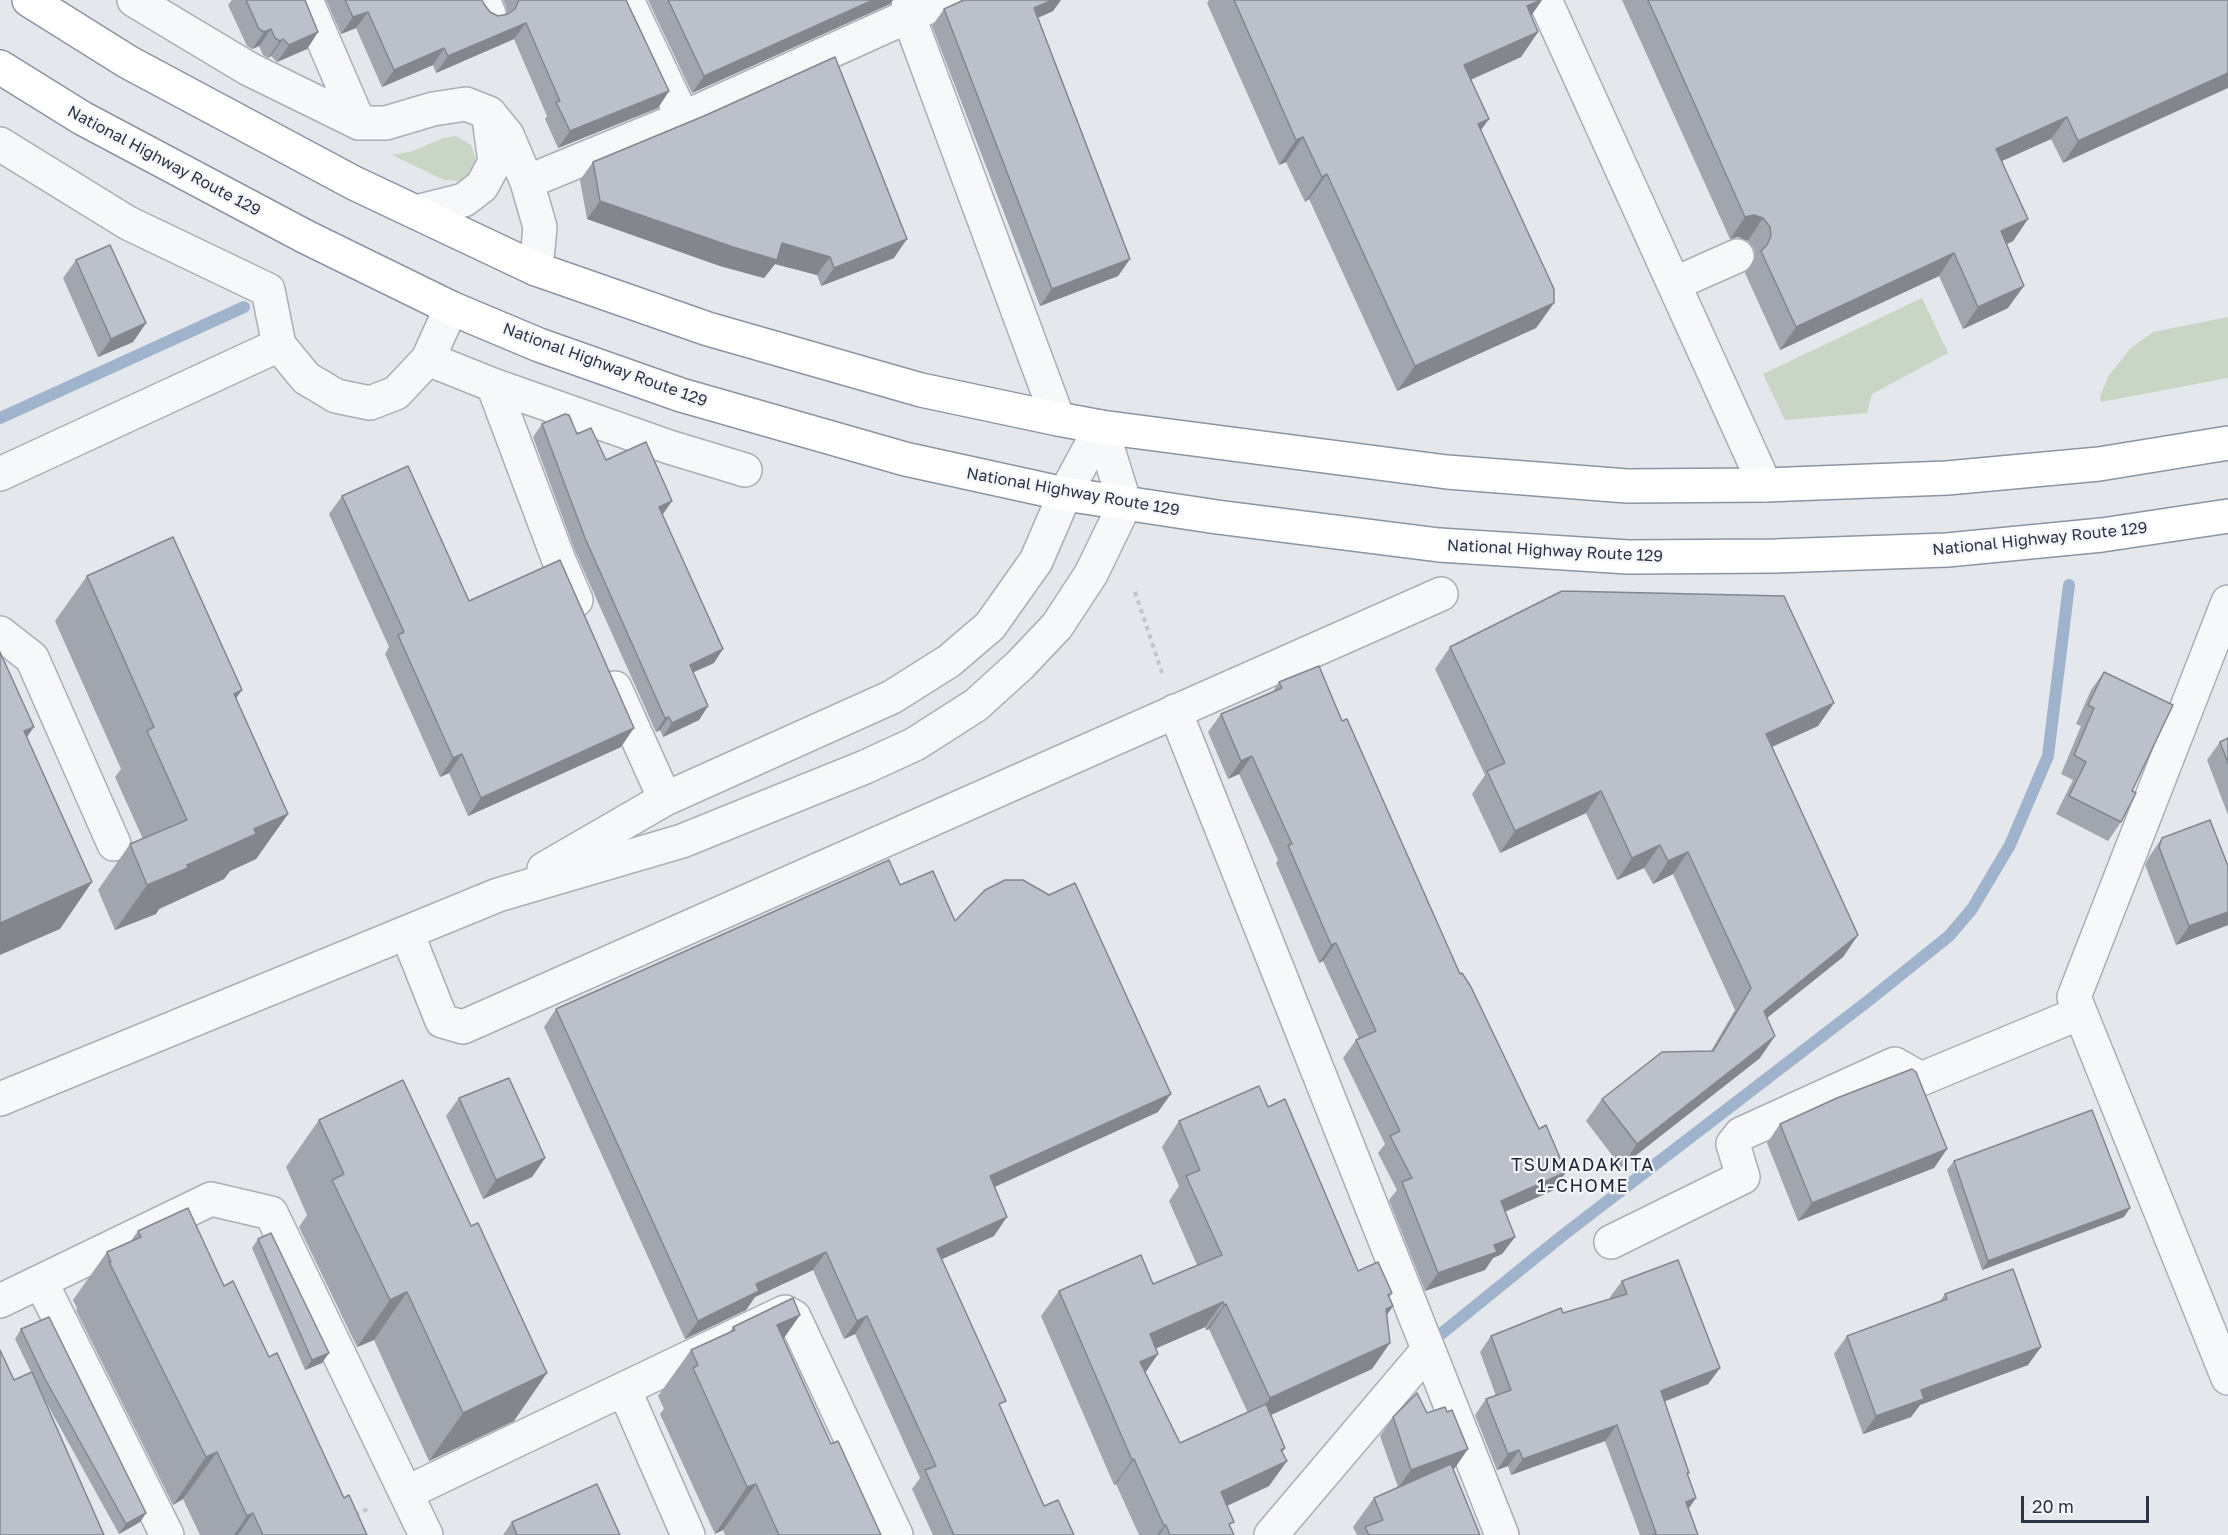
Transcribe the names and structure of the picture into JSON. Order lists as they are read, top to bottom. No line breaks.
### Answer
{"streets":{"highway":["National Highway Route 129"]},"districts":["TSUMADAKITA 1-CHOME"],"scale_bar":"20 m"}
